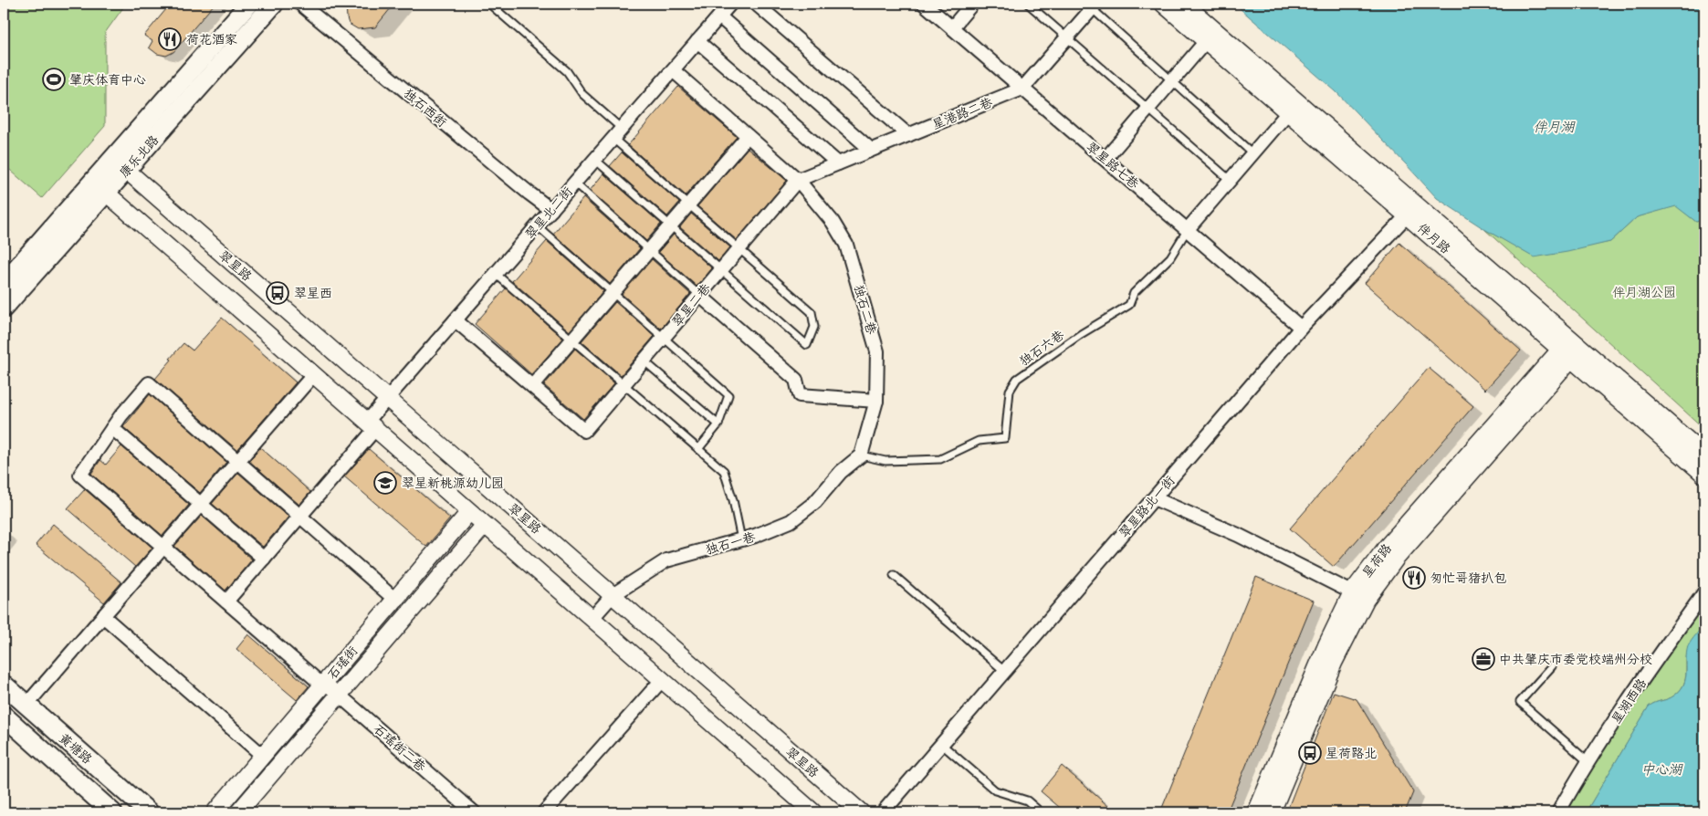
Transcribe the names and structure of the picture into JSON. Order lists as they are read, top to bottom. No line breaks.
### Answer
{"streets":{"main road":["康乐北路","黄塘路"],"street":["独石西街","星港路二巷","翠星路七巷","翠星北二街","伴月路","翠星路","翠星二巷","独石二巷","翠星路北一街","独石一巷","星荷路","石瑶街","星湖西路","石瑶街二巷"],"lane":["独石六巷"]},"crossings":[["独石西街","翠星北二街"],["星港路二巷","翠星路七巷"],["星港路二巷","翠星二巷"],["星港路二巷","独石二巷"],["康乐北路","翠星路"],["翠星路七巷","独石六巷"],["翠星路七巷","翠星路北一街"],["翠星北二街","翠星路"],["翠星北二街","独石二巷"],["翠星北二街","石瑶街二巷"],["伴月路","翠星路北一街"],["伴月路","星荷路"],["翠星路","独石一巷"],["翠星二巷","独石二巷"],["独石二巷","独石六巷"],["独石二巷","独石一巷"],["独石六巷","独石一巷"],["石瑶街","石瑶街二巷"]],"water":["伴月湖","中心湖"],"parks":["伴月湖公园"],"places":{"restaurant":["荷花酒家","匆忙哥猪扒包"],"sports":["肇庆体育中心"],"bus stop":["翠星西","星荷路北"],"school or university":["翠星新桃源幼儿园"],"office":["中共肇庆市委党校端州分校"]}}
